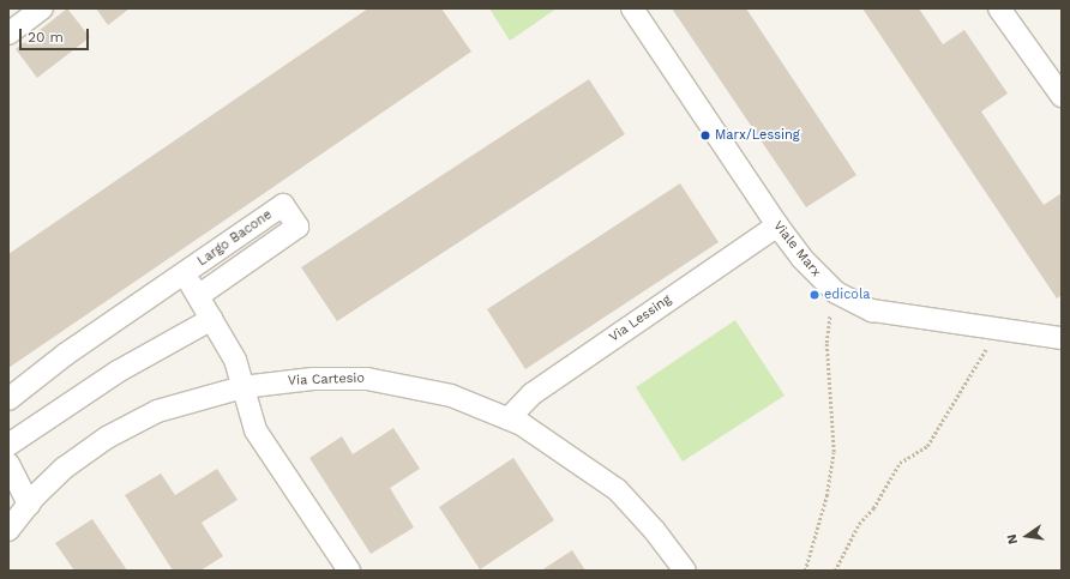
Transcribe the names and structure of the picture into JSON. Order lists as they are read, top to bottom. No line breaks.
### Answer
{"streets":{"street":["Largo Bacone","Viale Marx","Via Lessing","Via Cartesio"]},"crossings":[["Largo Bacone","Via Cartesio"],["Viale Marx","Via Lessing"],["Via Lessing","Via Cartesio"]],"places":["Marx/Lessing","edicola"],"scale_bar":"20 m","north":"left"}
